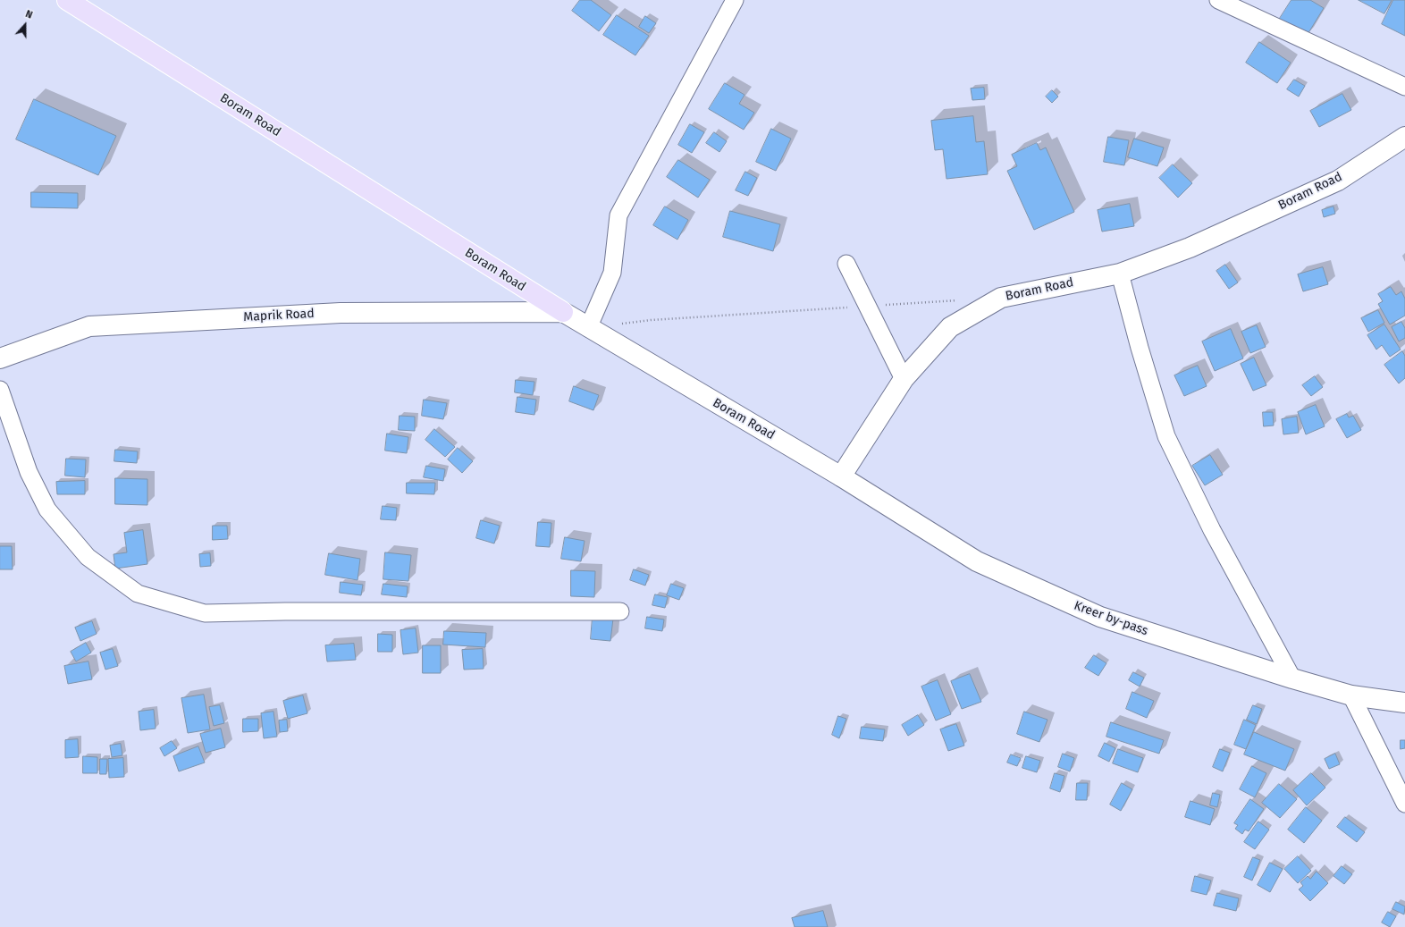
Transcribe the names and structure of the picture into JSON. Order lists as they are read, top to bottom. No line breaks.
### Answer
{"streets":{"main road":["Boram Road","Maprik Road","Kreer by-pass"]},"crossings":[["Boram Road","Maprik Road"],["Boram Road","Kreer by-pass"]],"north":"top"}
